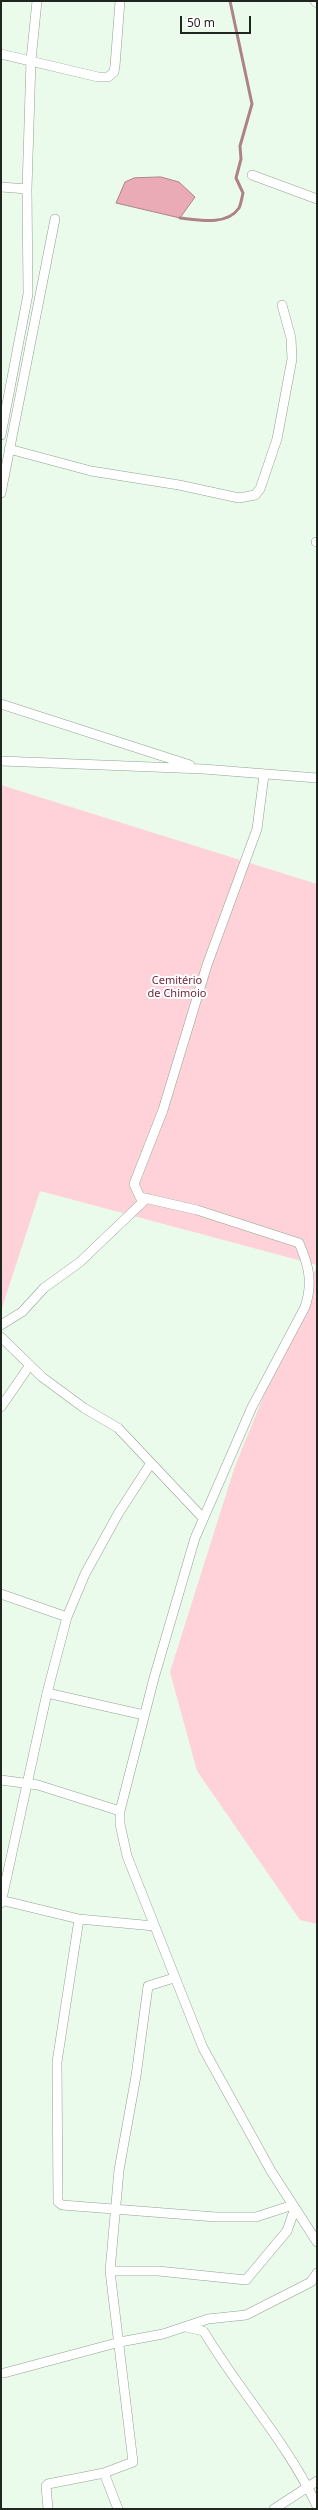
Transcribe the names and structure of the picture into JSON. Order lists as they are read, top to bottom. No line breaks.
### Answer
{"parks":["Cemitério de Chimoio"],"scale_bar":"50 m"}
